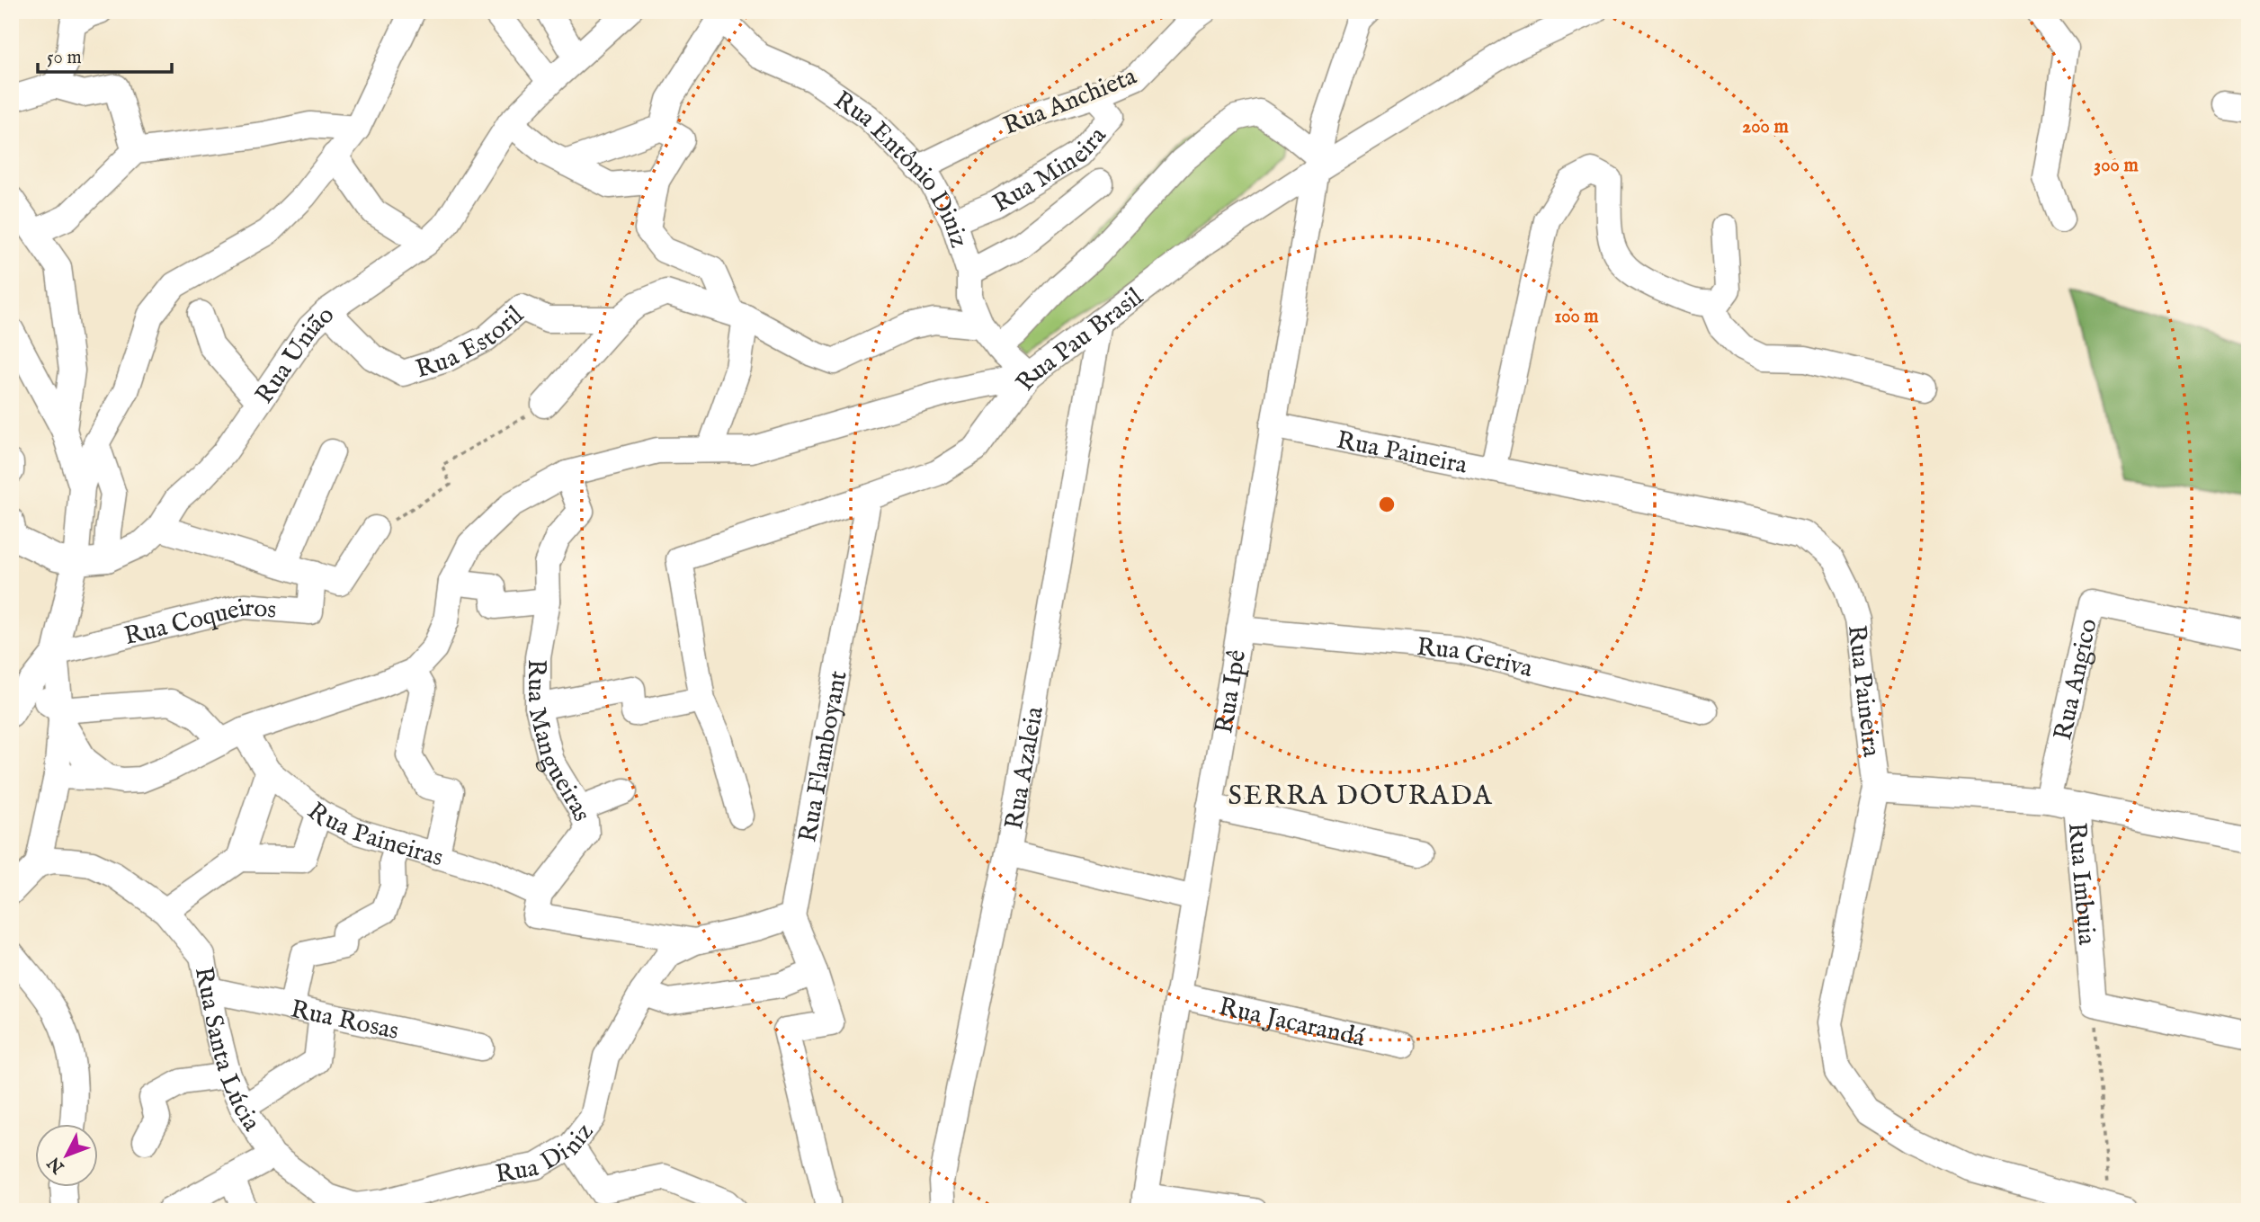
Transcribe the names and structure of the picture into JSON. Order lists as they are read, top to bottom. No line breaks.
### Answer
{"streets":{"street":["Rua Anchieta","Rua Mineira","Rua Entônio Diniz","Rua Pau Brasil","Rua Estoril","Rua União","Rua Paineira","Rua Coqueiros","Rua Geriva","Rua Angico","Rua Ipê","Rua Mangueiras","Rua Flamboyant","Rua Azaleia","Rua Paineiras","Rua Imbuia","Rua Rosas","Rua Jacarandá","Rua Santa Lúcia","Rua Diniz"]},"crossings":[["Rua Anchieta","Rua Mineira"],["Rua Anchieta","Rua Entônio Diniz"],["Rua Mineira","Rua Entônio Diniz"],["Rua Entônio Diniz","Rua Pau Brasil"],["Rua Pau Brasil","Rua Ipê"],["Rua Pau Brasil","Rua Flamboyant"],["Rua Pau Brasil","Rua Azaleia"],["Rua Estoril","Rua União"],["Rua Paineira","Rua Ipê"],["Rua Paineira","Rua Imbuia"],["Rua Geriva","Rua Ipê"],["Rua Angico","Rua Imbuia"],["Rua Ipê","Rua Jacarandá"],["Rua Mangueiras","Rua Paineiras"],["Rua Rosas","Rua Santa Lúcia"],["Rua Santa Lúcia","Rua Diniz"]],"districts":["SERRA DOURADA"],"scale_bar":"50 m","north":"bottom left","rings":["200 m","300 m","100 m"]}
